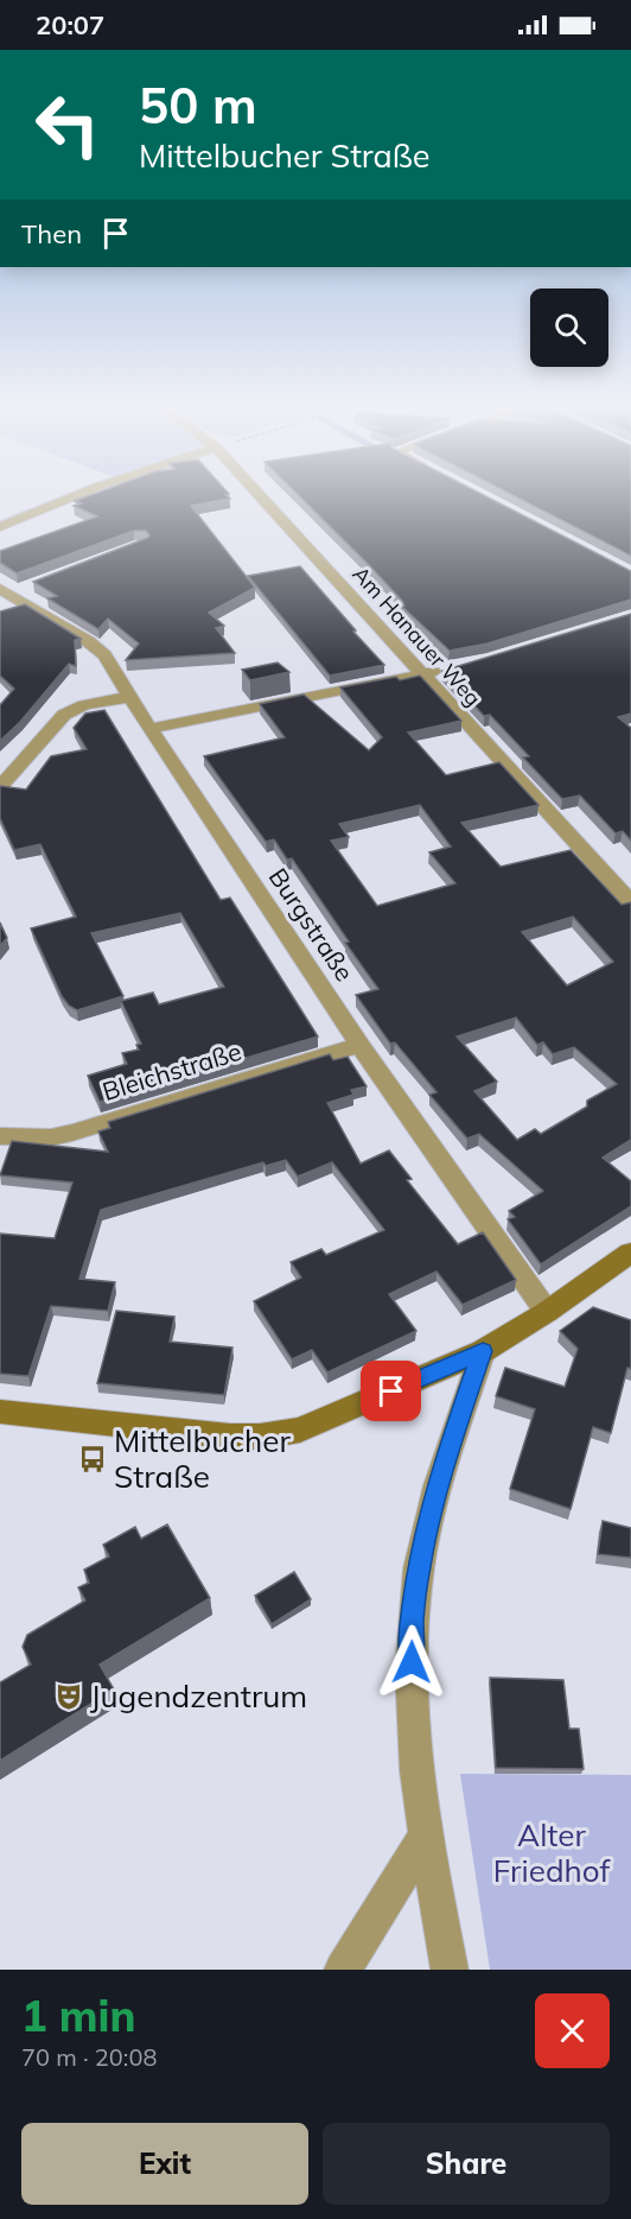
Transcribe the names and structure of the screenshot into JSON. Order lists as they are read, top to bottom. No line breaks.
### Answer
{"streets":{"street":["Am Hanauer Weg","Burgstraße","Bleichstraße"]},"crossings":[["Burgstraße","Bleichstraße"]],"parks":["Alter Friedhof"],"places":{"bus stop":["Mittelbucher Straße"],"theatre":["Jugendzentrum"]},"page":{"status":"20:07","turn":["50 m","Mittelbucher Straße"],"then":"Then","heading":["1 min","70 m · 20:08"],"buttons":["Exit","Share"]}}
